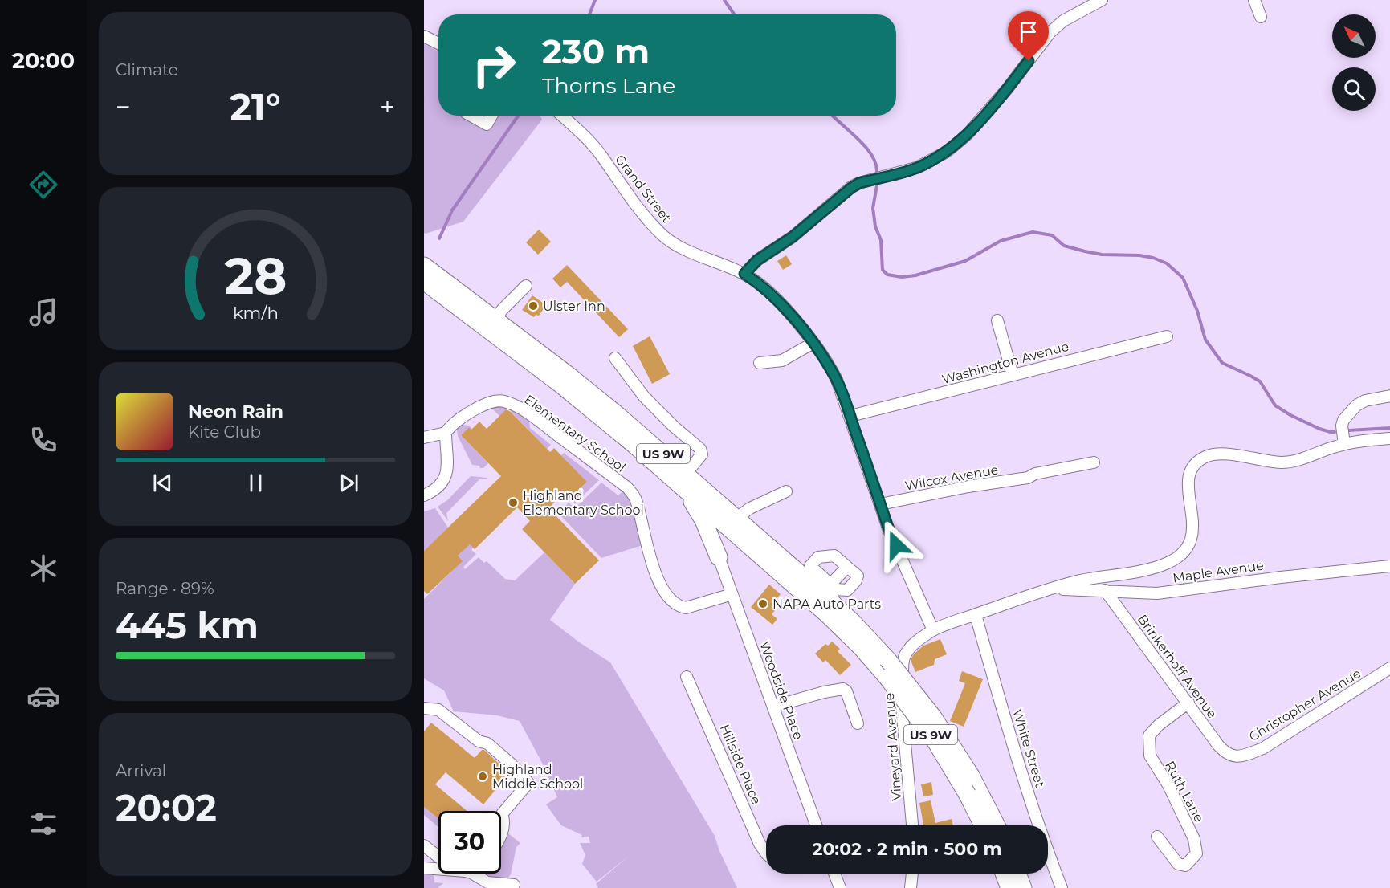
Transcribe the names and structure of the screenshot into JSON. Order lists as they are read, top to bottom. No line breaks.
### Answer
{"streets":{"highway":["US 9W"],"street":["Grand Street","Washington Avenue","Elementary School","Wilcox Avenue","Maple Avenue","Brinkerhoff Avenue","Woodside Place","Christopher Avenue","Vineyard Avenue","White Street","Hillside Place","Ruth Lane"]},"crossings":[["Grand Street","Washington Avenue"],["Grand Street","Wilcox Avenue"],["Grand Street","Vineyard Avenue"],["Elementary School","Woodside Place"],["Maple Avenue","Brinkerhoff Avenue"],["Maple Avenue","Vineyard Avenue"],["Brinkerhoff Avenue","Christopher Avenue"],["Brinkerhoff Avenue","Ruth Lane"],["Vineyard Avenue","White Street"]],"places":["Ulster Inn","Highland Elementary School","NAPA Auto Parts","Highland Middle School"],"north":"top left","page":{"tabs":"20:00","tile":["Climate",["Range · 89%","445 km"],["Arrival","20:02"]],"turn":["230 m","Thorns Lane"],"heat":["−","21°","+"],"song":["Neon Rain","Kite Club"],"limit":"30","trip":"20:02 · 2 min · 500 m","gauge":["28","km/h"]}}
